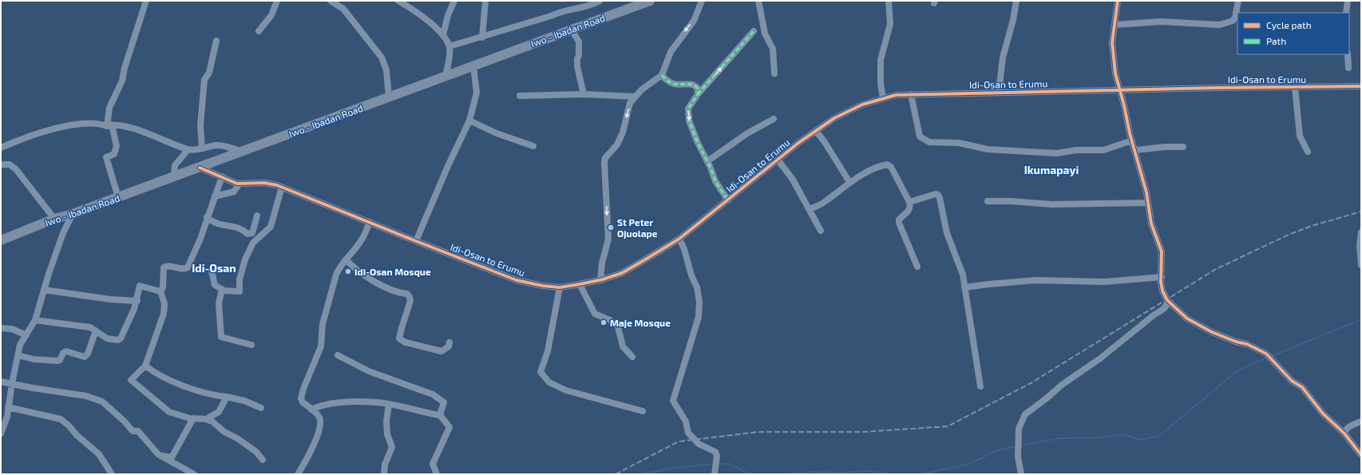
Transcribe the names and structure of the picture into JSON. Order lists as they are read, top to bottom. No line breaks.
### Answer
{"streets":{"main road":["Iwo - Ibadan Road"],"street":["Idi-Osan to Erumu"]},"crossings":[["Iwo - Ibadan Road","Idi-Osan to Erumu"]],"districts":["Ikumapayi","Idi-Osan"],"places":["St Peter Ojuolape","Idi-Osan Mosque","Maje Mosque"],"legend":["Cycle path","Path"]}
